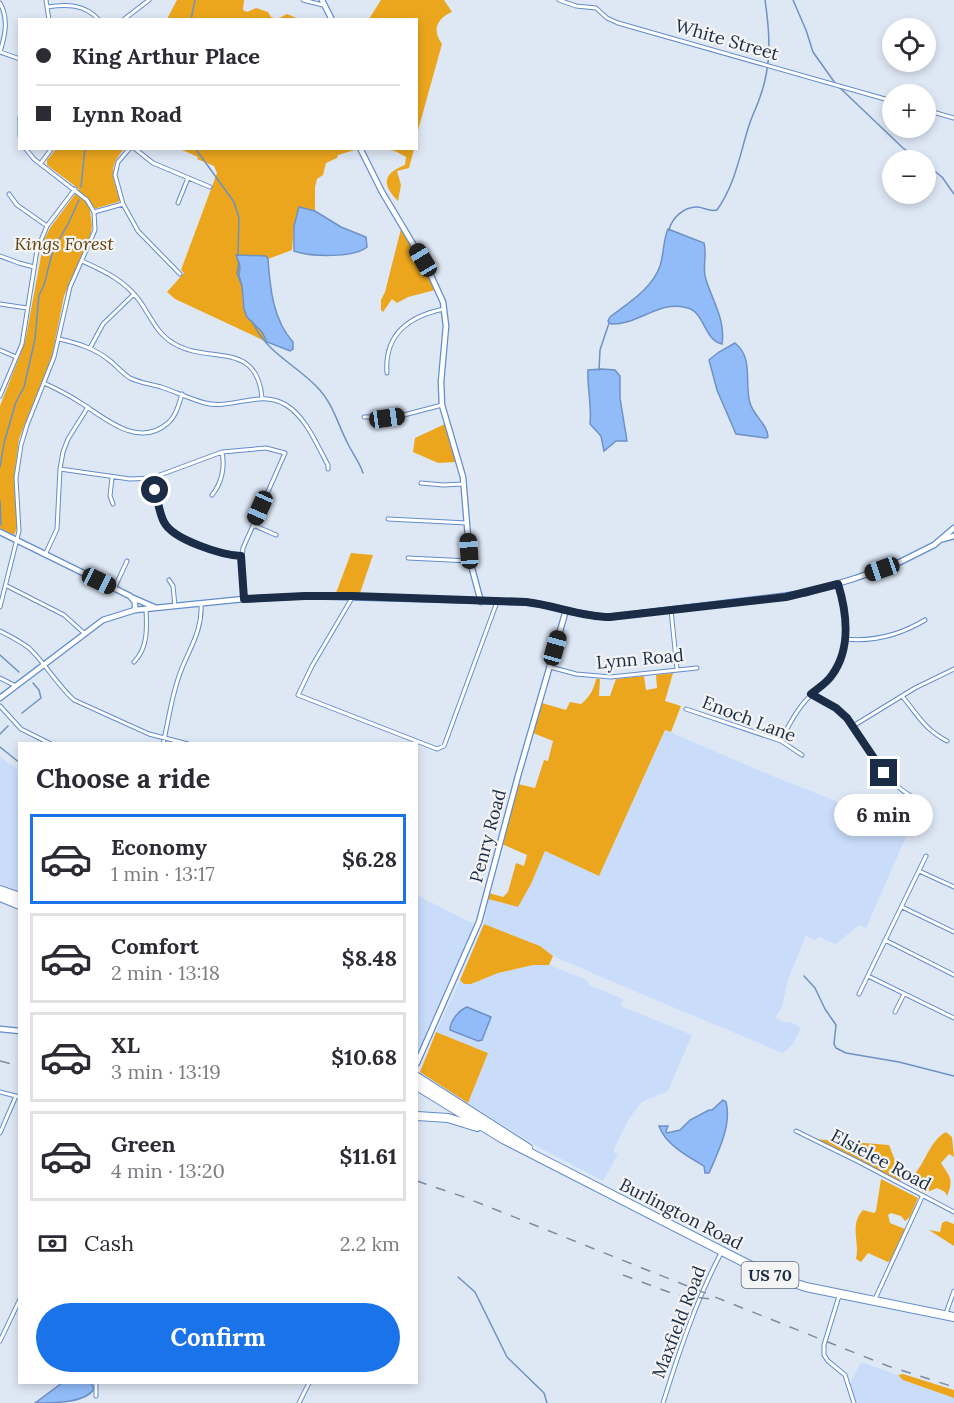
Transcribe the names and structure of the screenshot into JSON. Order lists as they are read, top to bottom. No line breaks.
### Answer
{"streets":{"highway":["Burlington Road","US 70"],"street":["White Street","Lynn Road","Enoch Lane","Penry Road","Elsielee Road","Maxfield Road"]},"crossings":[["Lynn Road","Penry Road"],["Burlington Road","US 70"],["Burlington Road","Maxfield Road"]],"parks":["Kings Forest"],"page":{"map_buttons":["+","−"],"banner":["King Arthur Place","Lynn Road"],"heading":"Choose a ride","bubble":"6 min","list":[{"name":"Economy","note":"1 min · 13:17","value":"$6.28"},{"name":"Comfort","note":"2 min · 13:18","value":"$8.48"},{"name":"XL","note":"3 min · 13:19","value":"$10.68"},{"name":"Green","note":"4 min · 13:20","value":"$11.61"}],"pay":["Cash","2.2 km"],"buttons":"Confirm"}}
